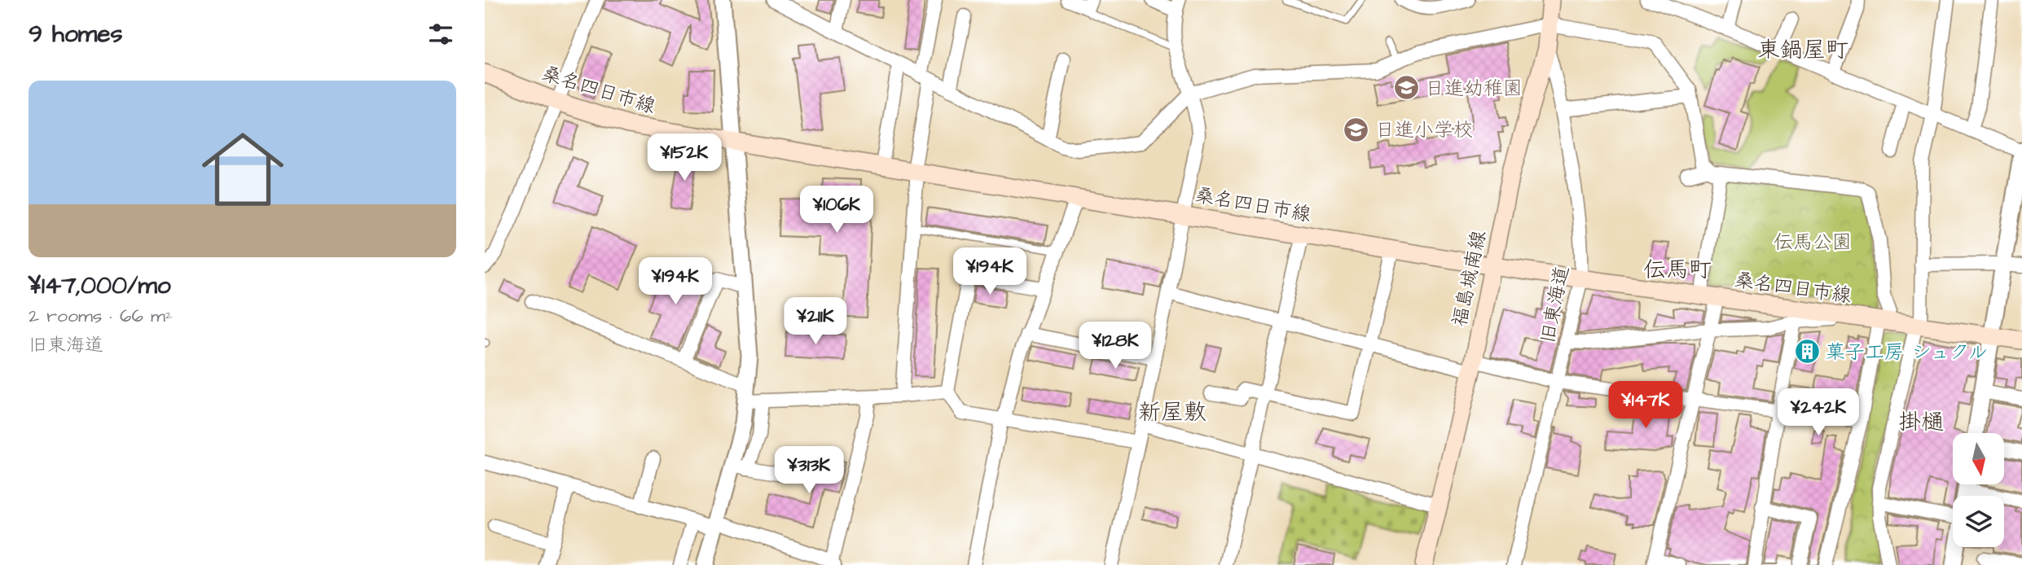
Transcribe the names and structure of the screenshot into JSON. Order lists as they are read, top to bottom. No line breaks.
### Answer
{"streets":{"main road":["桑名四日市線","福島城南線"],"street":["旧東海道"]},"crossings":[["桑名四日市線","福島城南線"],["桑名四日市線","旧東海道"],["福島城南線","旧東海道"]],"districts":["東鍋屋町","伝馬町","新屋敷","掛樋"],"parks":["伝馬公園"],"places":{"school or university":["日進幼稚園","日進小学校"],"building":["菓子工房 シュクル"]},"north":"bottom","page":{"heading":"9 homes","list":[{"name":"¥147,000/mo","note":"2 rooms · 66 m² · 旧東海道"}],"price":["¥152K","¥106K","¥194K","¥194K","¥211K","¥128K","¥147K","¥242K","¥313K"]}}
